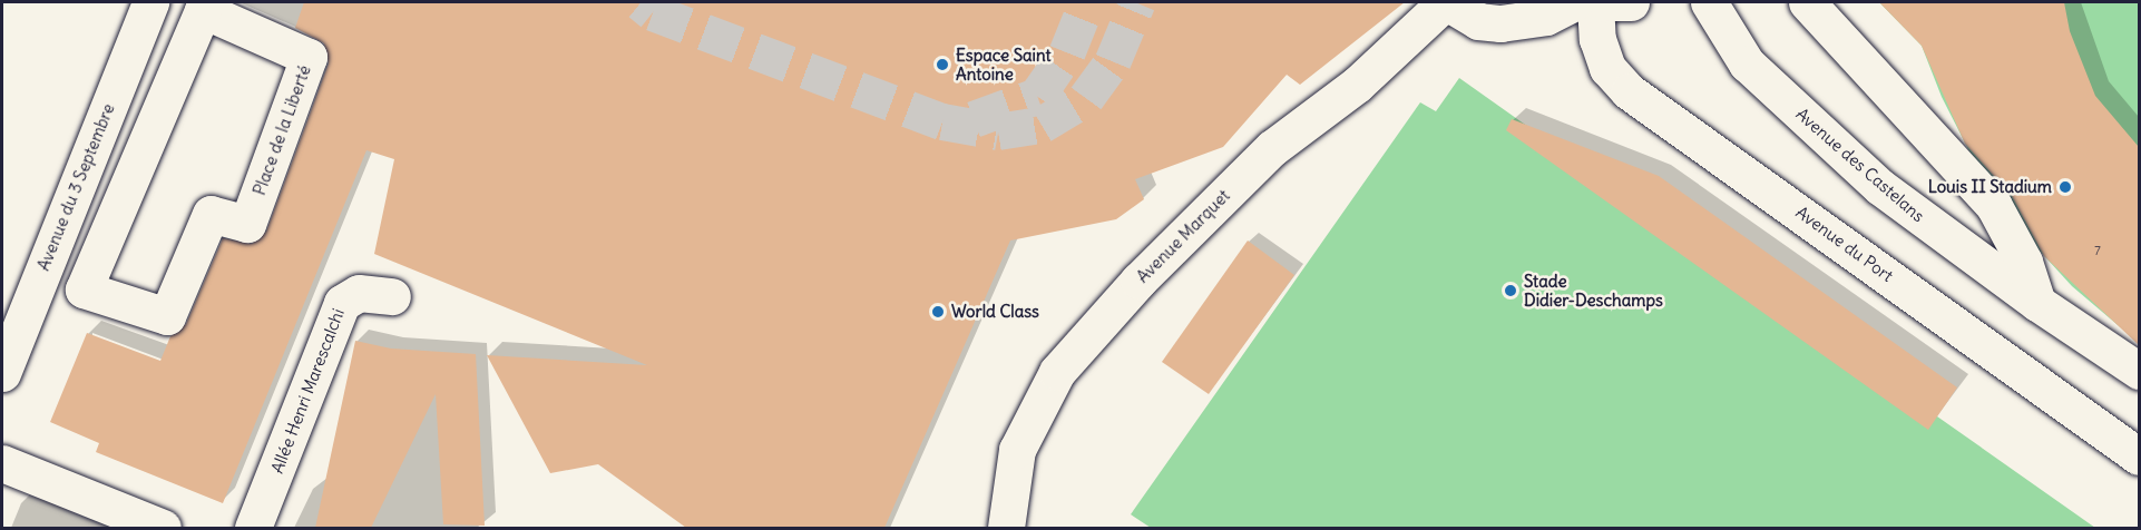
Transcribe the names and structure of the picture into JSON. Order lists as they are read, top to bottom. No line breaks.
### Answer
{"streets":{"street":["Place de la Liberté","Avenue des Castelans","Avenue du 3 Septembre","Avenue Marquet","Avenue du Port","Allée Henri Marescalchi"]},"places":["Espace Saint Antoine","Louis II Stadium","Stade Didier-Deschamps","World Class"],"house_numbers":["7"]}
